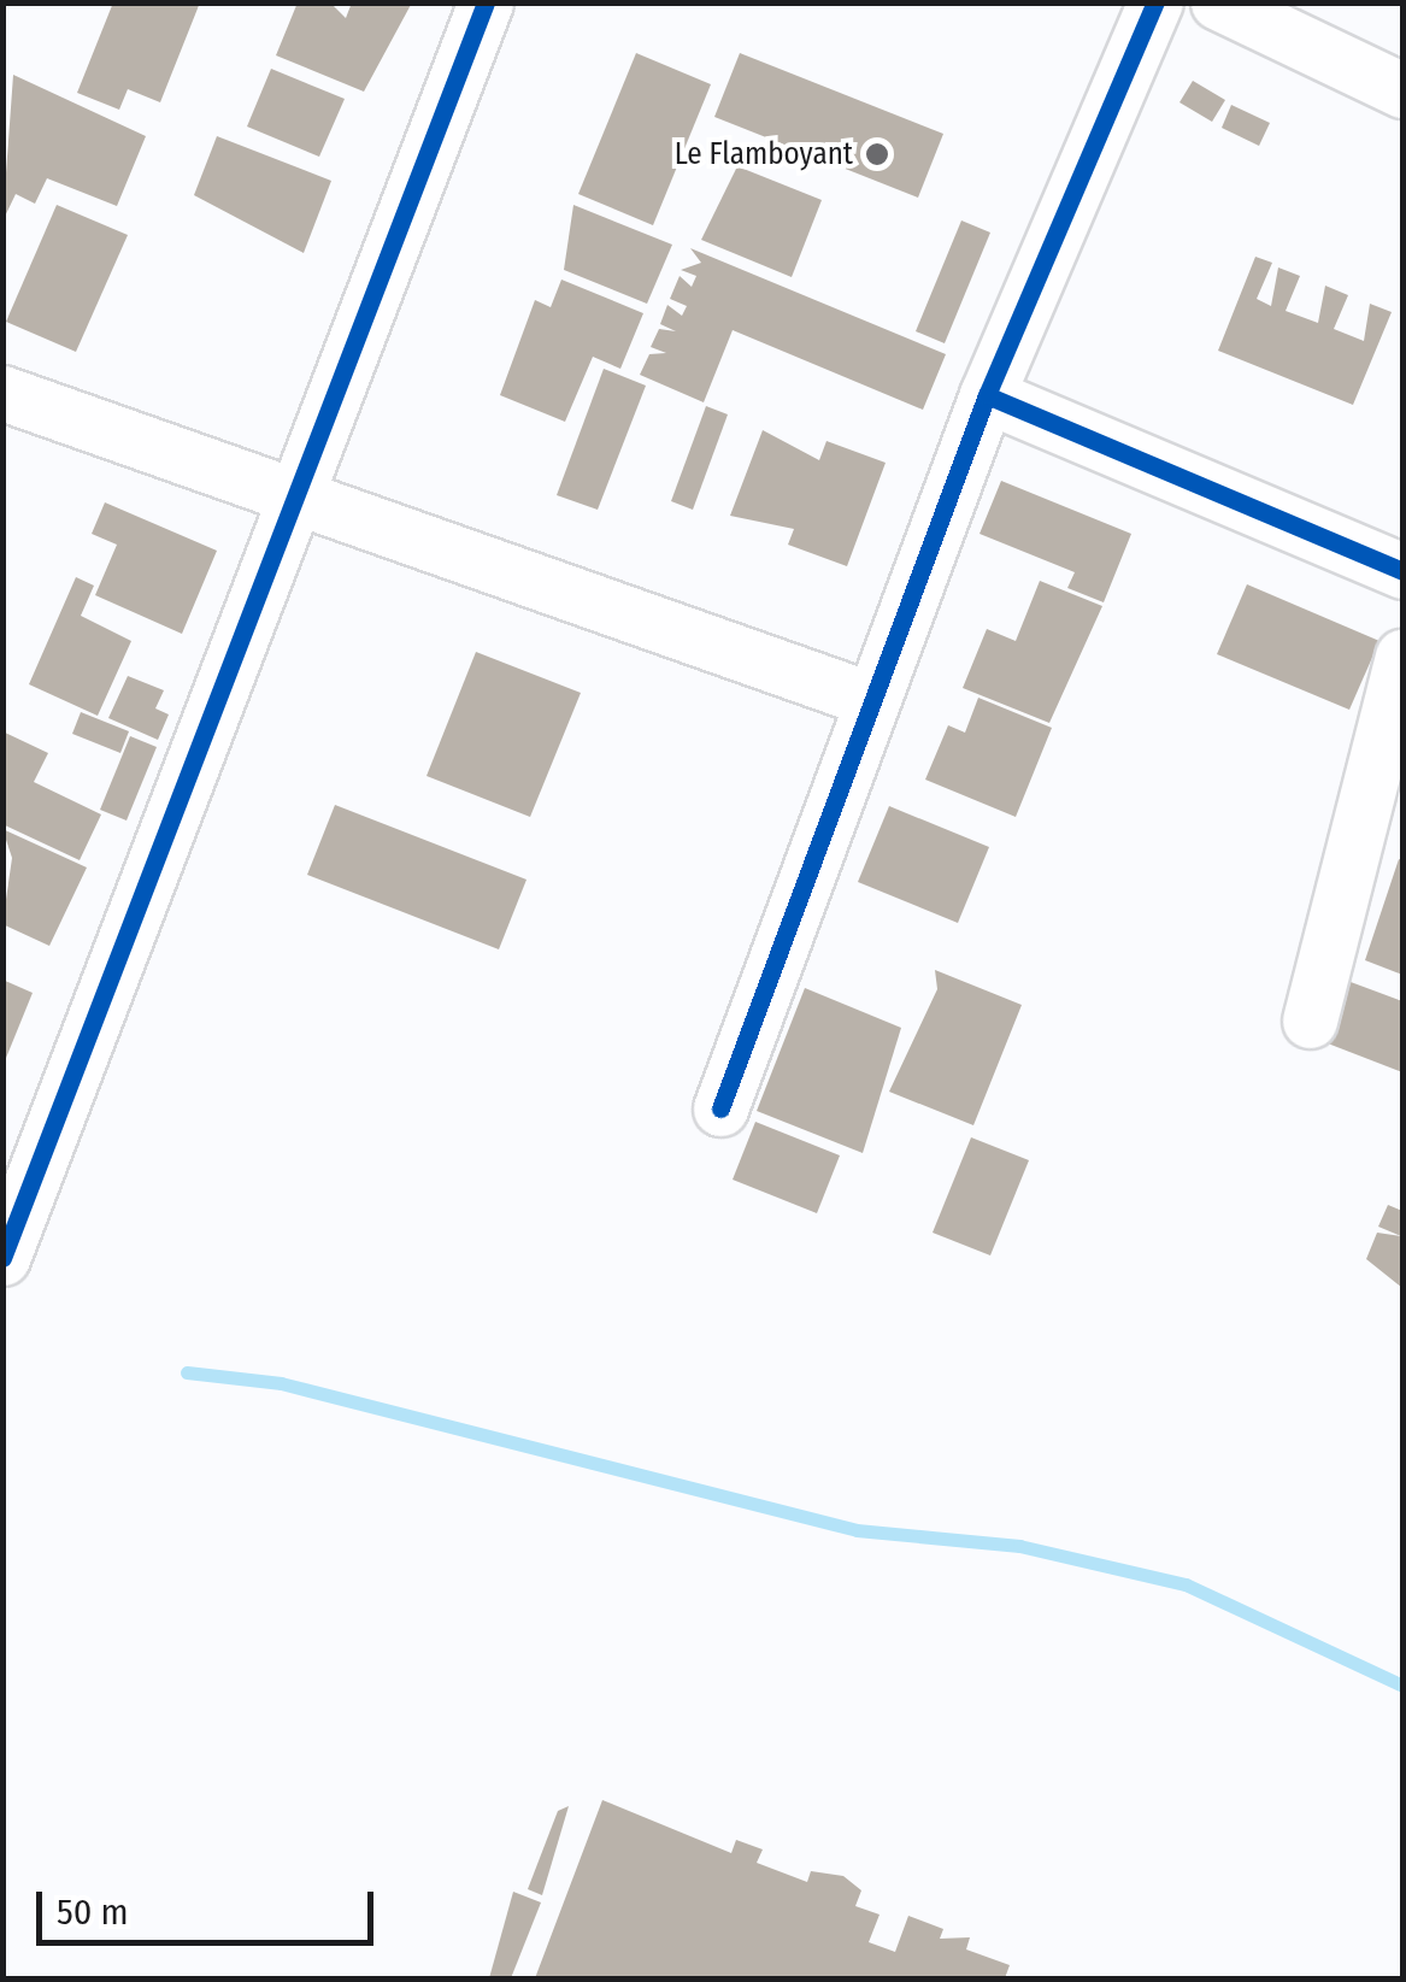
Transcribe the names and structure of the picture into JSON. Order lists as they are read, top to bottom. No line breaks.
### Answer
{"places":["Le Flamboyant"],"scale_bar":"50 m"}
